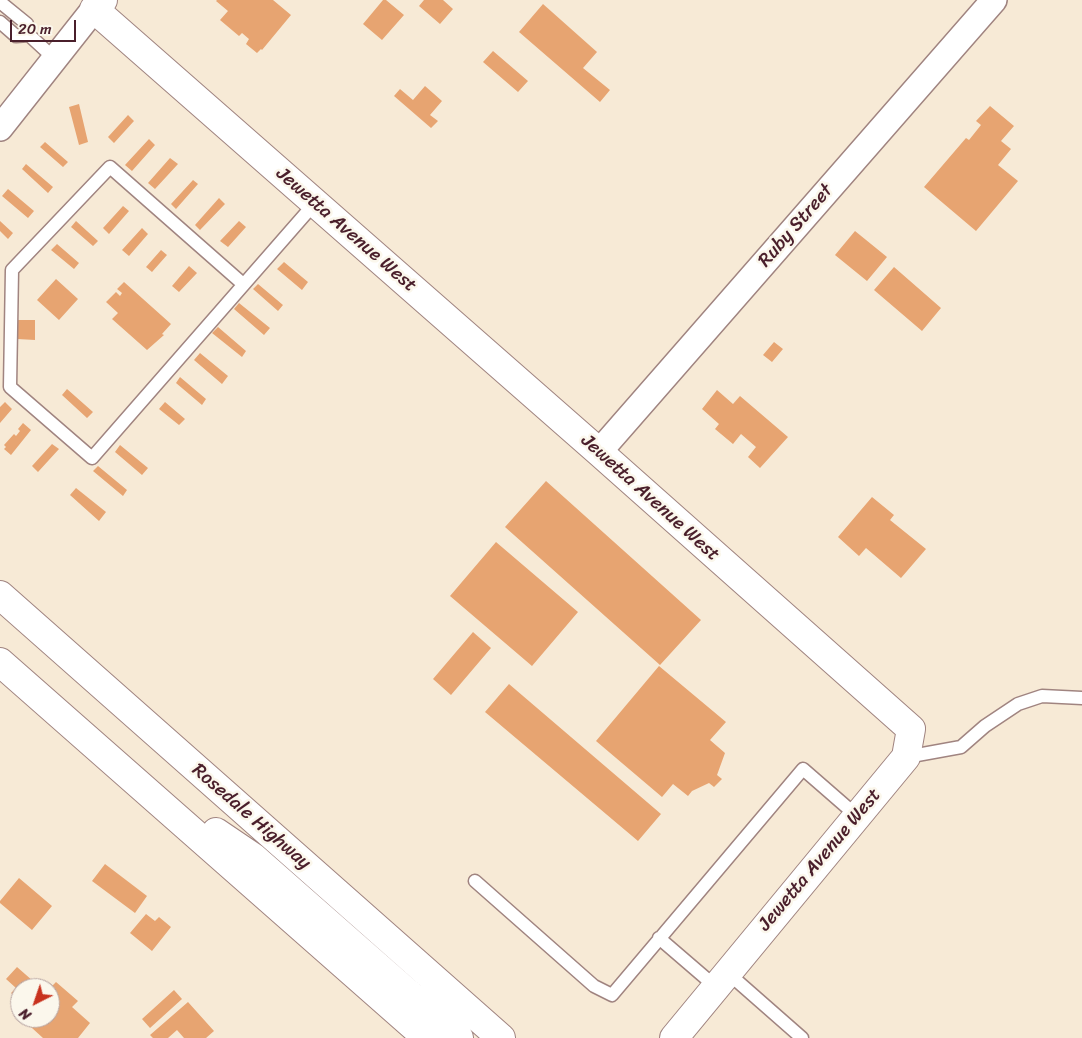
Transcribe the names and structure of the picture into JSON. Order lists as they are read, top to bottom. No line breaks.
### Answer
{"streets":{"main road":["Jewetta Avenue West","Rosedale Highway"],"street":["Ruby Street"]},"crossings":[["Ruby Street","Jewetta Avenue West"]],"scale_bar":"20 m","north":"bottom left"}
